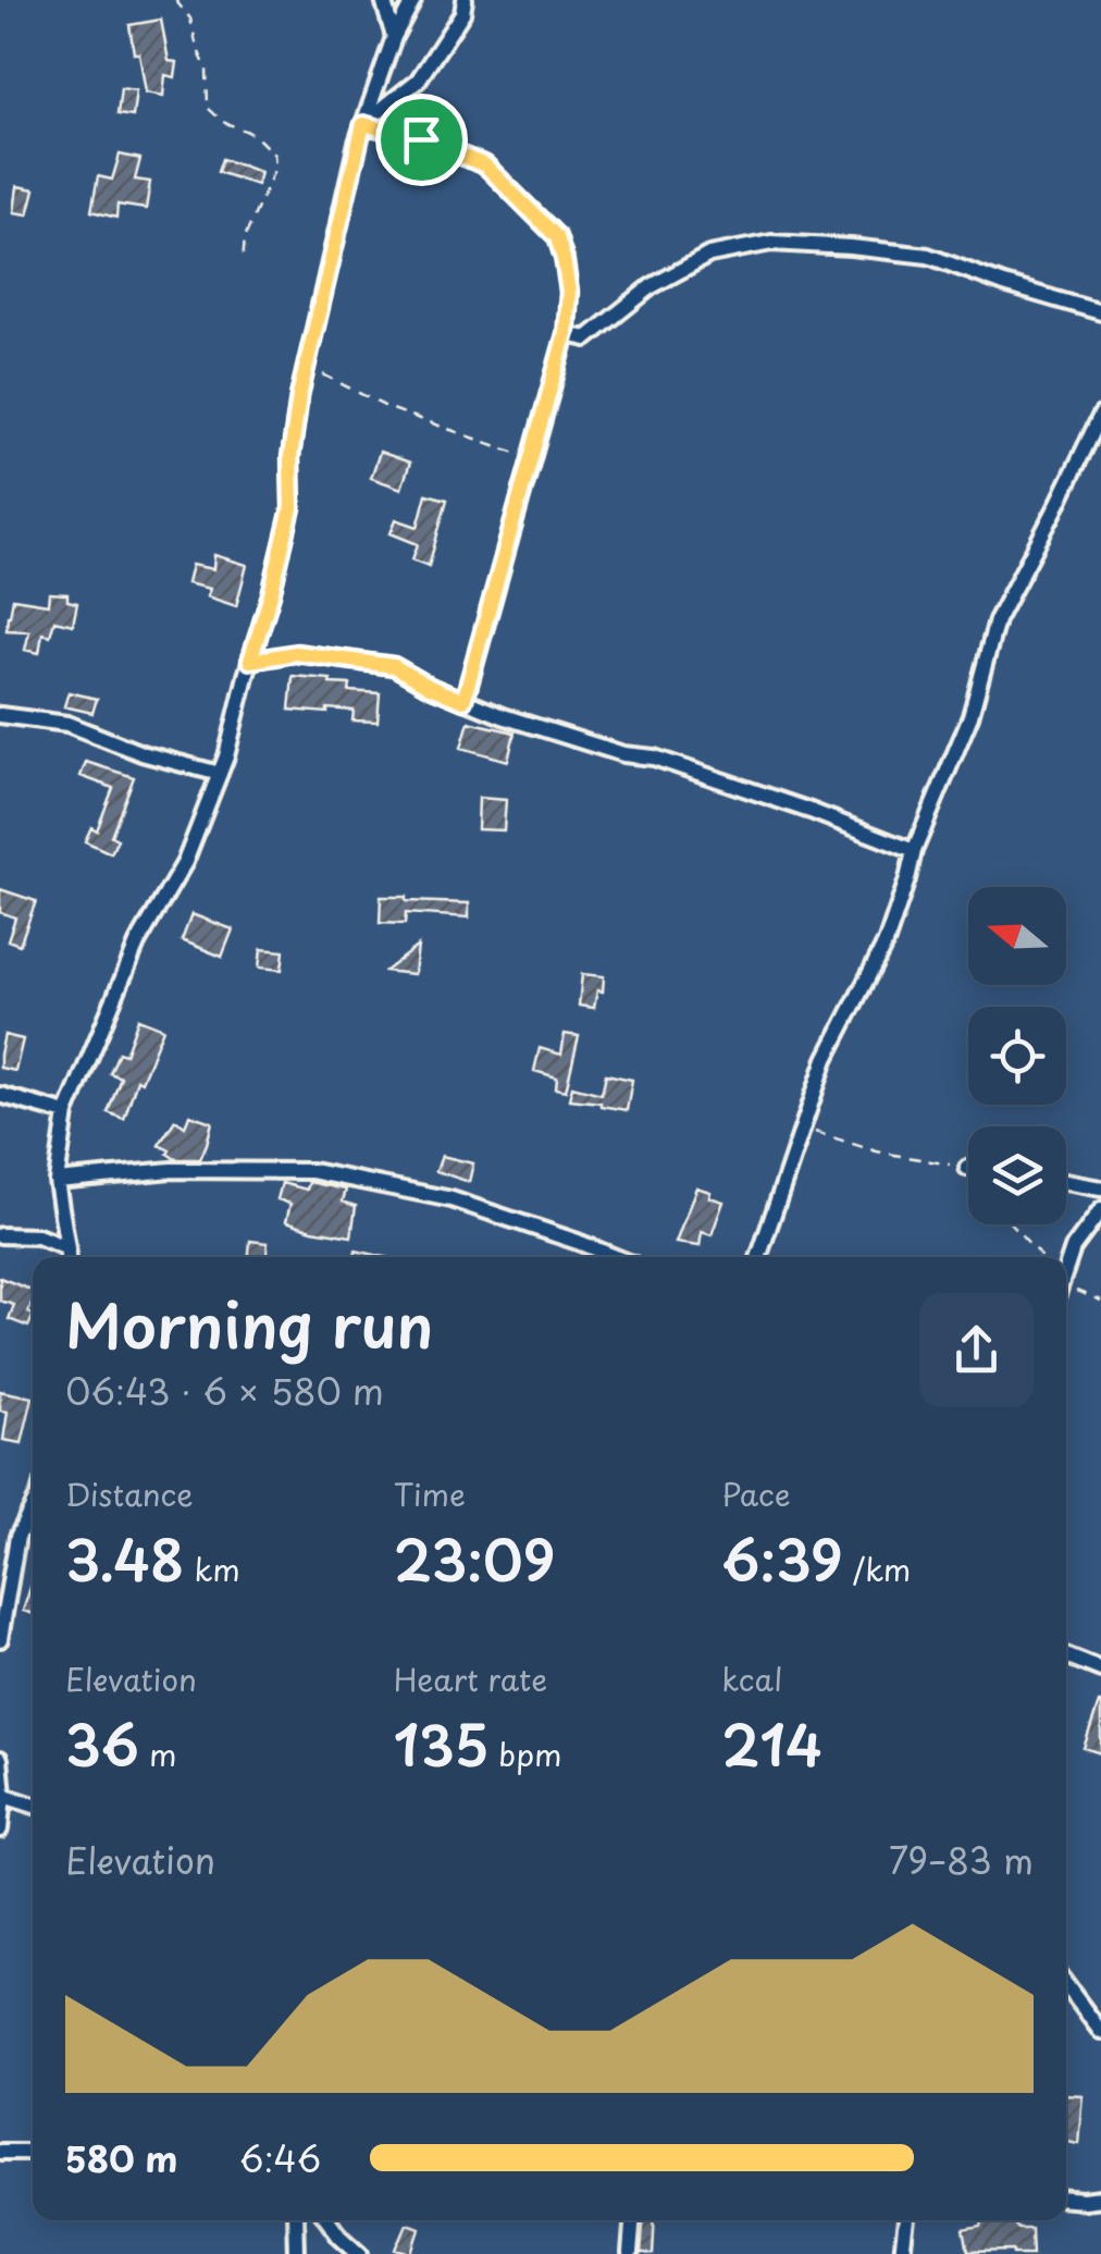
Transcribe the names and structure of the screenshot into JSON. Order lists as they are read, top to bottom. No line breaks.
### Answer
{"north":"left","page":{"heading":["Morning run","06:43 · 6 × 580 m"],"stats":[["Distance","3.48 km"],["Time","23:09"],["Pace","6:39 /km"],["Elevation","36 m"],["Heart rate","135 bpm"],["kcal","214"]],"chart":["Elevation","79–83 m"],"list":[{"name":"580 m","note":"6:46"}]}}
